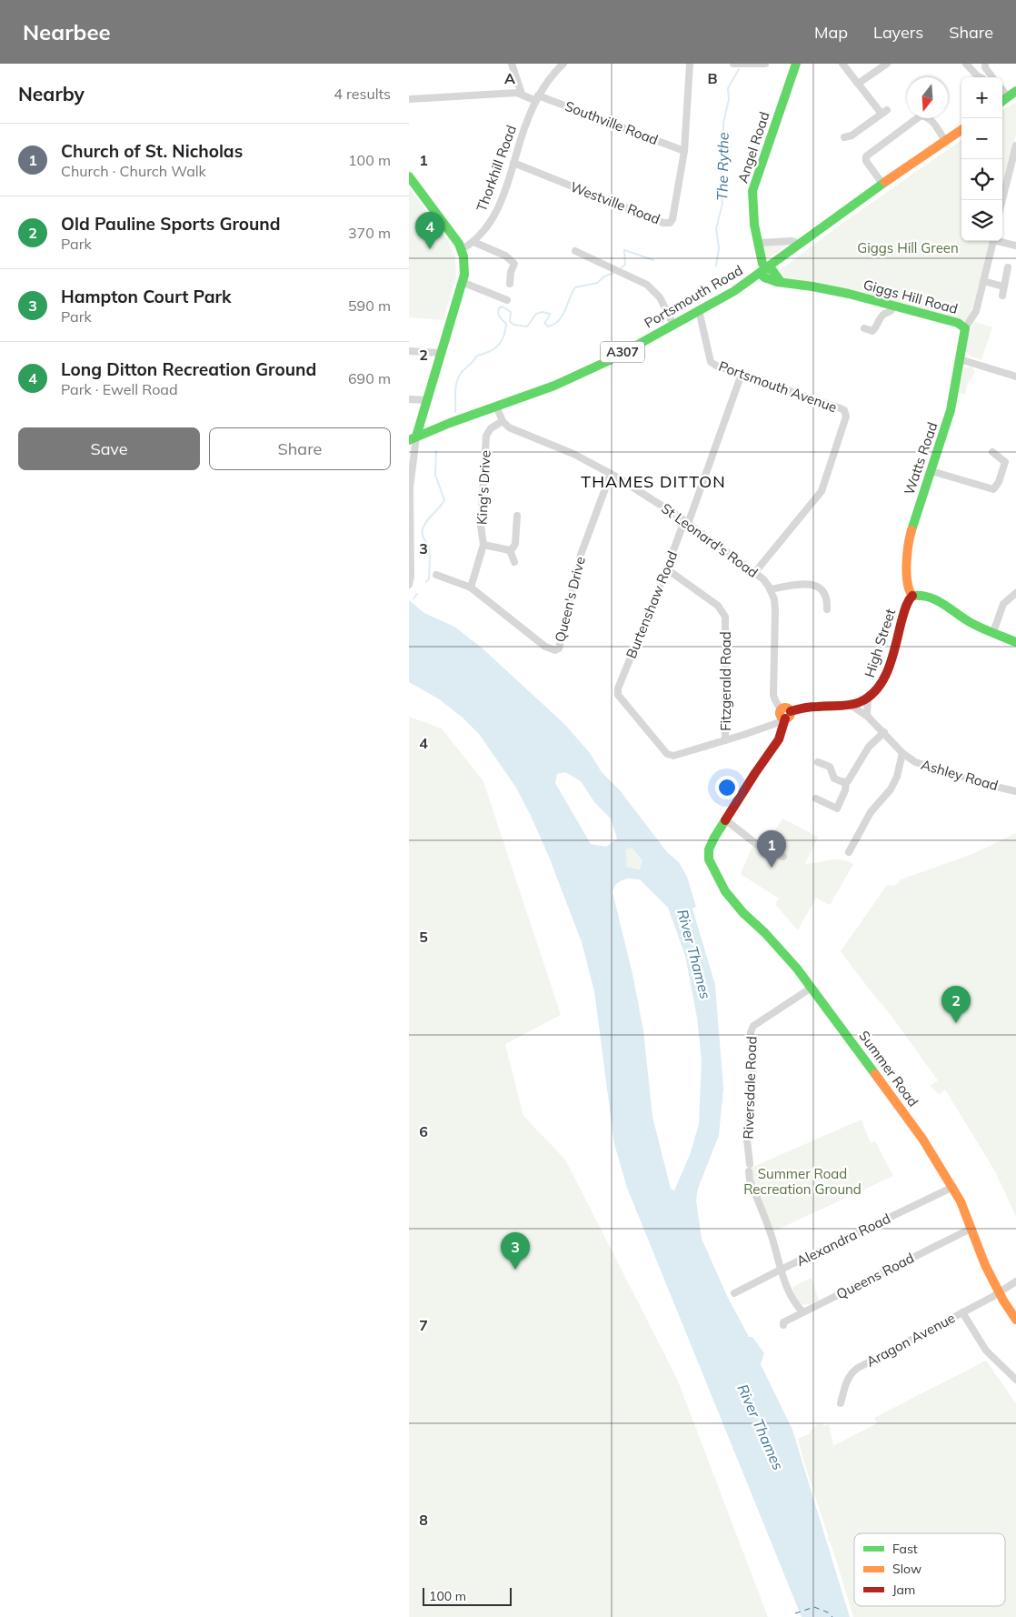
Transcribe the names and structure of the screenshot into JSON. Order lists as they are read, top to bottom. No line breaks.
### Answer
{"streets":{"street":["Southville Road","Angel Road","Thorkhill Road","Westville Road","Portsmouth Road","Giggs Hill Road","A307","Portsmouth Avenue","Watts Road","King's Drive","St Leonard's Road","Queen's Drive","Burtenshaw Road","High Street","Fitzgerald Road","Ashley Road","Summer Road","Riversdale Road","Alexandra Road","Queens Road","Aragon Avenue"]},"crossings":[["Southville Road","Thorkhill Road"],["Southville Road","Westville Road"],["Angel Road","Portsmouth Road"],["Angel Road","Giggs Hill Road"],["Thorkhill Road","Westville Road"],["Portsmouth Road","Giggs Hill Road"],["Portsmouth Road","Portsmouth Avenue"],["Giggs Hill Road","Watts Road"],["Portsmouth Avenue","St Leonard's Road"],["Portsmouth Avenue","Burtenshaw Road"],["Watts Road","High Street"],["King's Drive","St Leonard's Road"],["King's Drive","Queen's Drive"],["St Leonard's Road","Queen's Drive"],["St Leonard's Road","Burtenshaw Road"],["Burtenshaw Road","Fitzgerald Road"],["Summer Road","Riversdale Road"],["Summer Road","Alexandra Road"],["Summer Road","Queens Road"],["Summer Road","Aragon Avenue"],["Riversdale Road","Alexandra Road"],["Riversdale Road","Queens Road"]],"districts":["THAMES DITTON"],"water":["The Rythe","River Thames"],"parks":["Giggs Hill Green","Summer Road Recreation Ground"],"legend":["Fast","Slow","Jam"],"scale_bar":"100 m","north":"bottom","page":{"header":"Nearbee","nav":["Map","Layers","Share"],"heading":["Nearby","4 results"],"map_buttons":["+","−"],"list":[{"mark":"1","name":"Church of St. Nicholas","note":"Church · Church Walk","value":"100 m"},{"mark":"2","name":"Old Pauline Sports Ground","note":"Park","value":"370 m"},{"mark":"3","name":"Hampton Court Park","note":"Park","value":"590 m"},{"mark":"4","name":"Long Ditton Recreation Ground","note":"Park · Ewell Road","value":"690 m"}],"pins":["4","1","2","3"],"buttons":["Save","Share"],"scale":"100 m"},"grid":{"columns":["A","B"],"rows":["1","2","3","4","5","6","7","8"]}}
